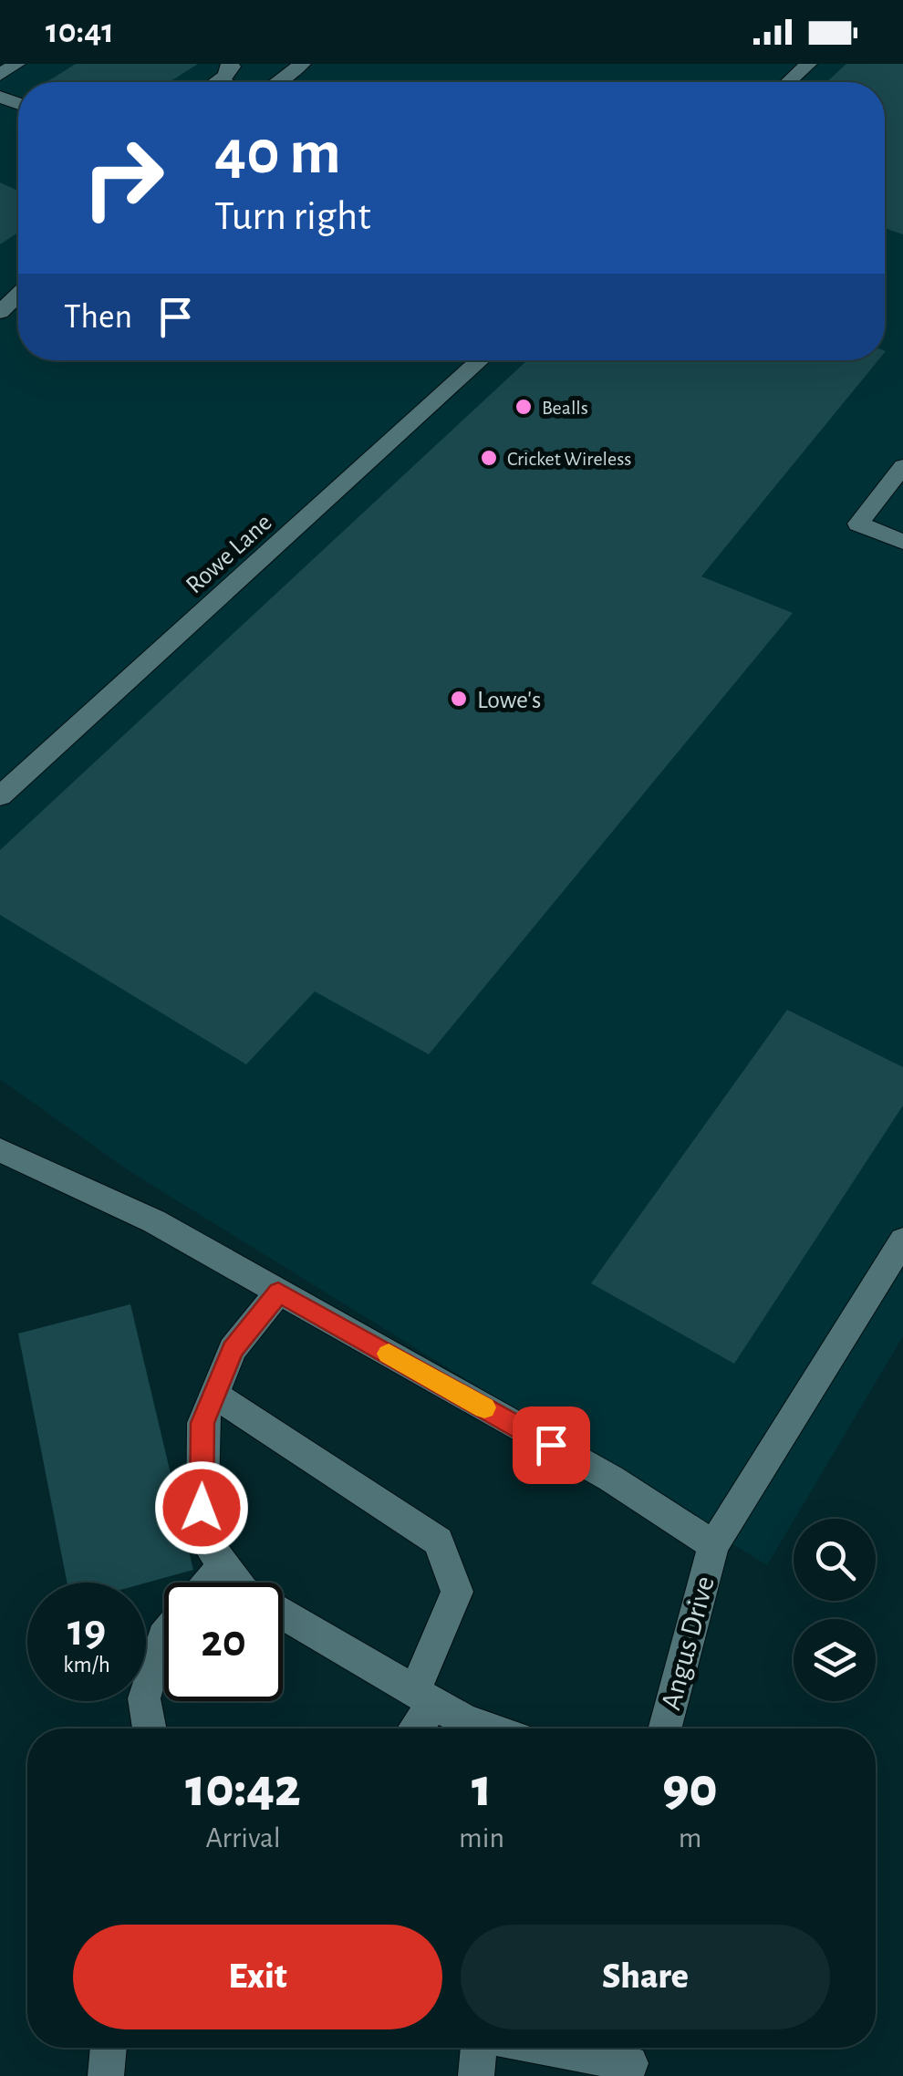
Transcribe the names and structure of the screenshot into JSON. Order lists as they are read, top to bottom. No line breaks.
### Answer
{"streets":{"lane":["Rowe Lane","Angus Drive"]},"places":["Bealls","Cricket Wireless","Lowe's"],"page":{"status":"10:41","turn":["40 m","Turn right"],"then":"Then","speed":"19 km/h","limit":"20","eta":["10:42","Arrival","1","min","90","m"],"buttons":["Exit","Share"]}}
